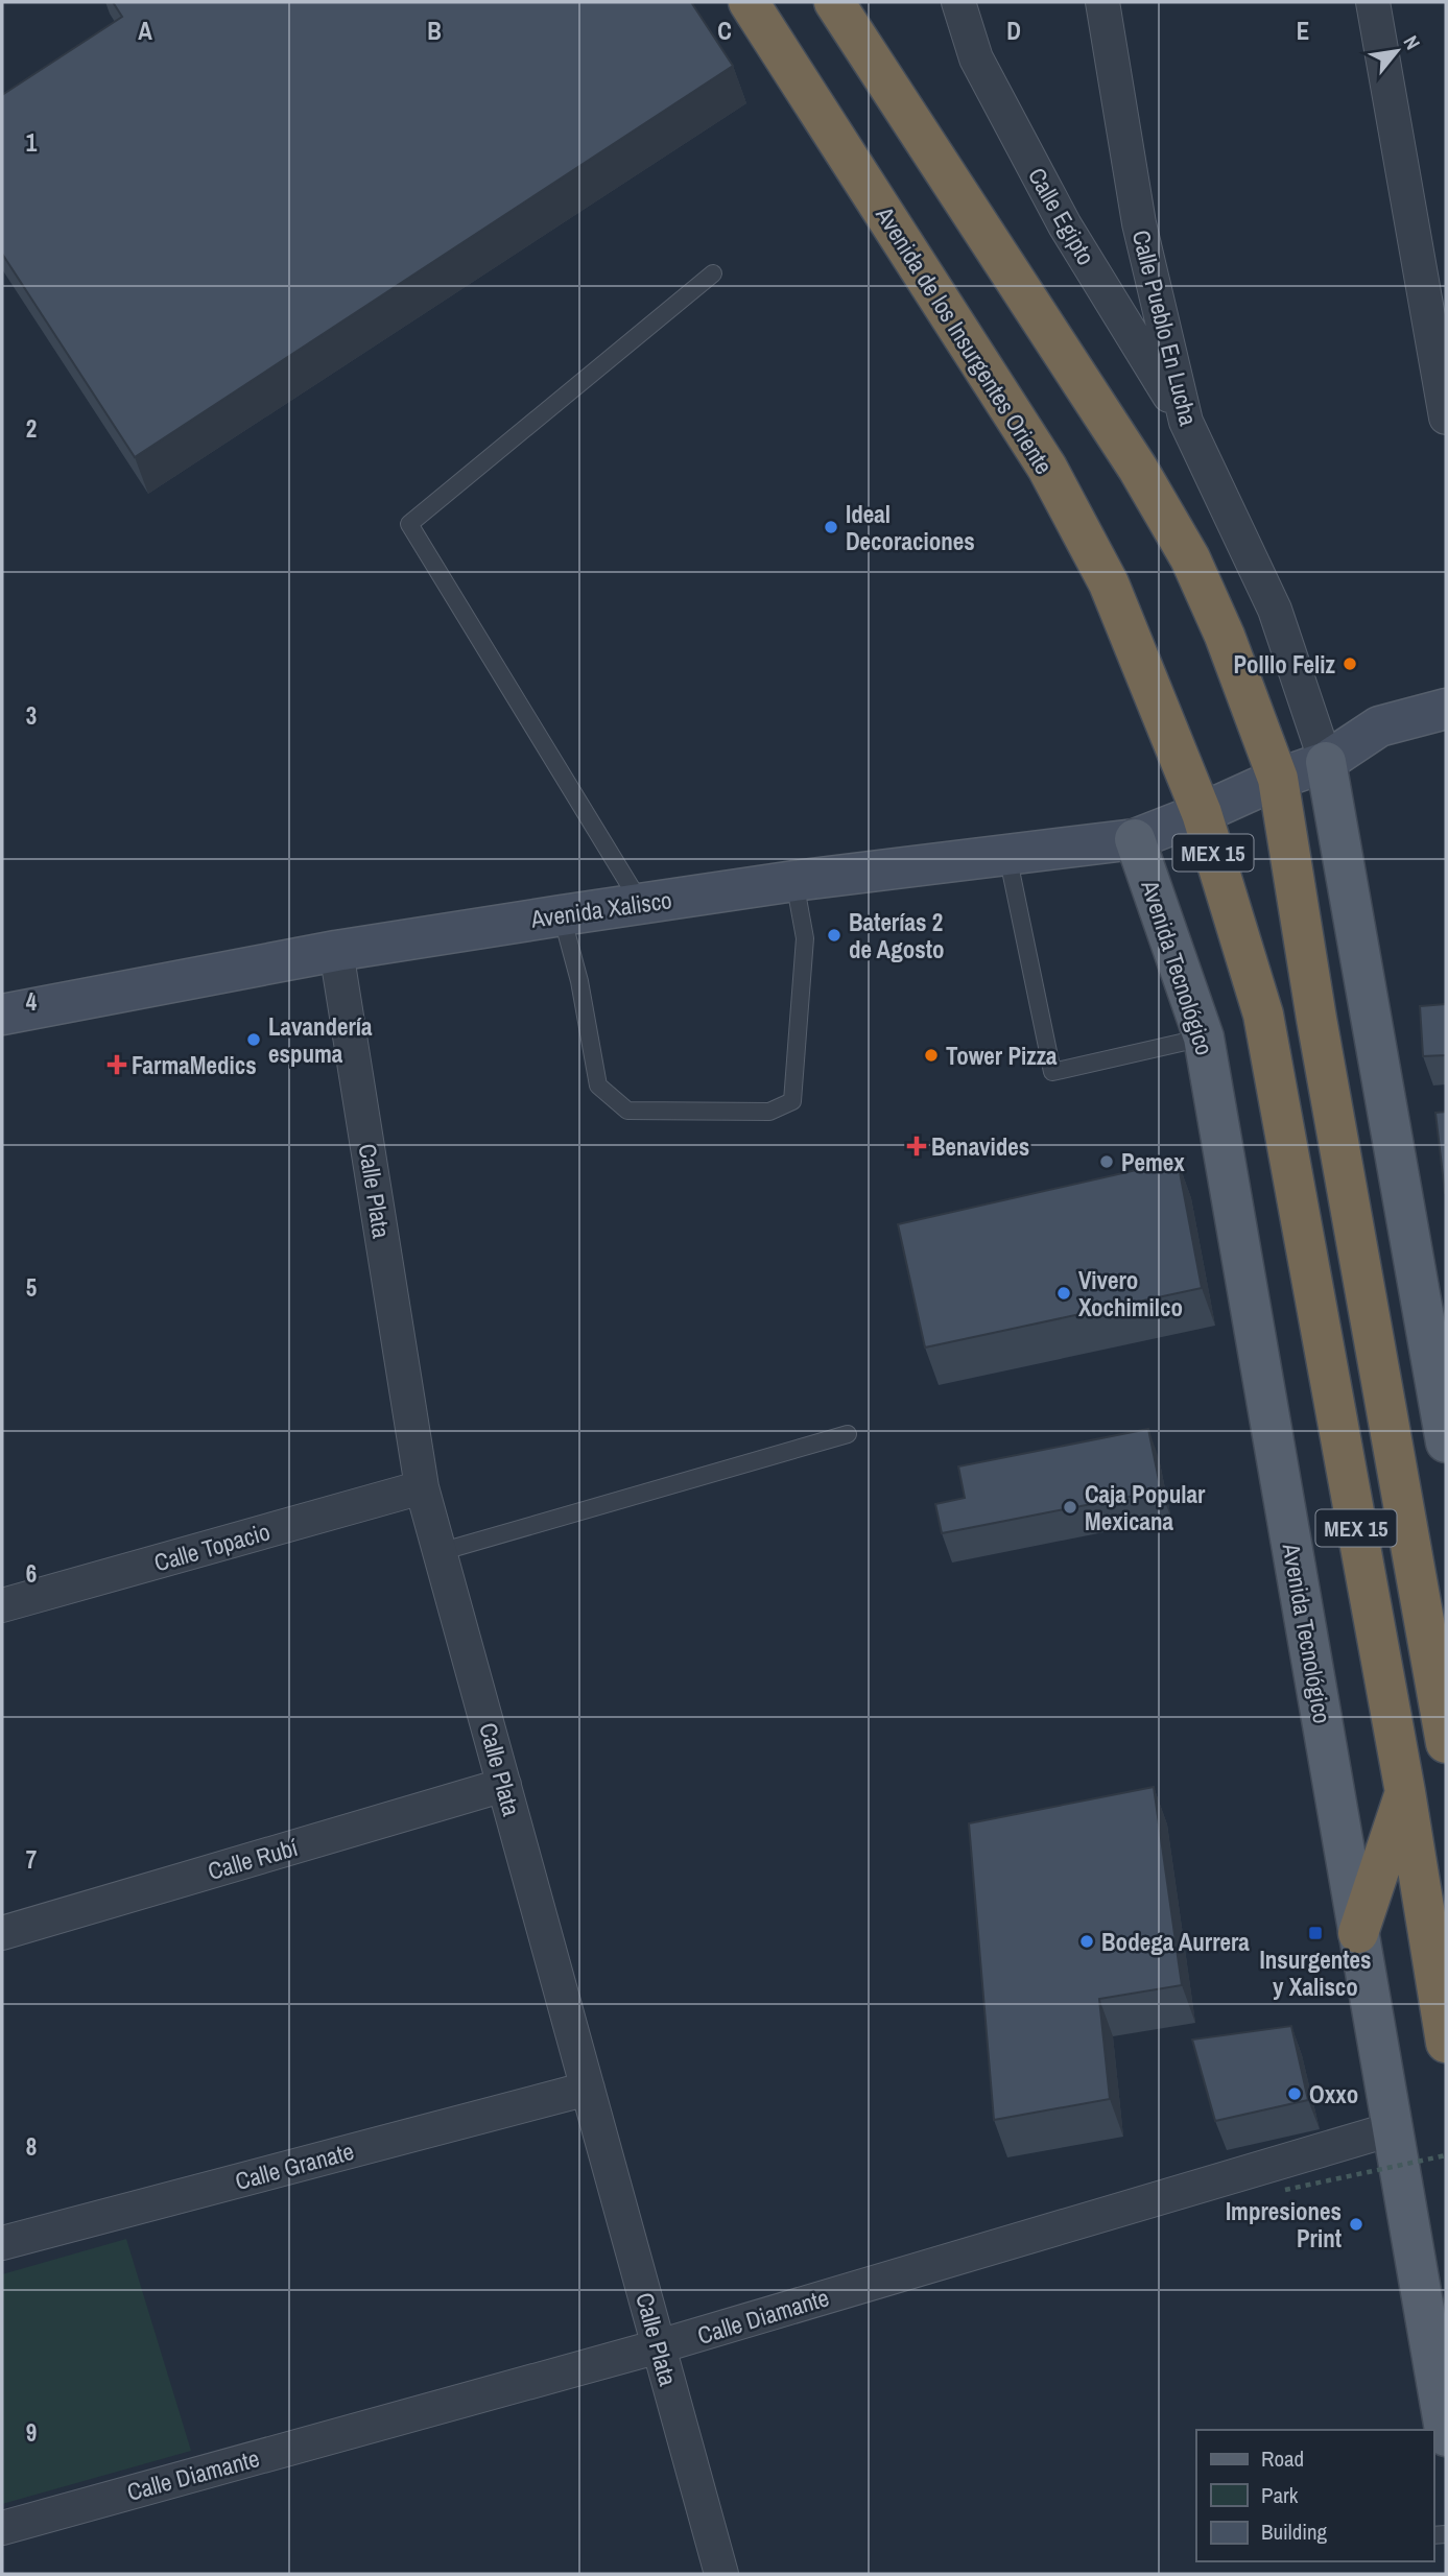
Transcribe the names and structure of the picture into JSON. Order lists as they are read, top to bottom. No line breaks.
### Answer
{"streets":{"highway":["Avenida de los Insurgentes Oriente","MEX 15"],"main road":["Avenida Tecnológico"],"street":["Calle Egipto","Calle Pueblo En Lucha","Avenida Xalisco","Calle Plata","Calle Topacio","Calle Rubí","Calle Granate","Calle Diamante"]},"crossings":[["Calle Egipto","Calle Pueblo En Lucha"],["Calle Pueblo En Lucha","Avenida Xalisco"],["Avenida de los Insurgentes Oriente","MEX 15"],["Avenida de los Insurgentes Oriente","Avenida Xalisco"],["MEX 15","Avenida Xalisco"],["Avenida Xalisco","Avenida Tecnológico"],["Avenida Xalisco","Calle Plata"],["Avenida Tecnológico","Calle Diamante"],["Calle Plata","Calle Topacio"],["Calle Plata","Calle Rubí"],["Calle Plata","Calle Granate"],["Calle Plata","Calle Diamante"]],"places":{"other":["Ideal Decoraciones","Polllo Feliz","Baterías 2 de Agosto","Lavandería espuma","Tower Pizza","Pemex","Vivero Xochimilco","Caja Popular Mexicana","Bodega Aurrera","Oxxo","Impresiones Print"],"health":["FarmaMedics","Benavides"],"transit":["Insurgentes y Xalisco"]},"legend":["Road","Park","Building"],"north":"top right","grid":{"columns":["A","B","C","D","E"],"rows":["1","2","3","4","5","6","7","8","9"]}}
